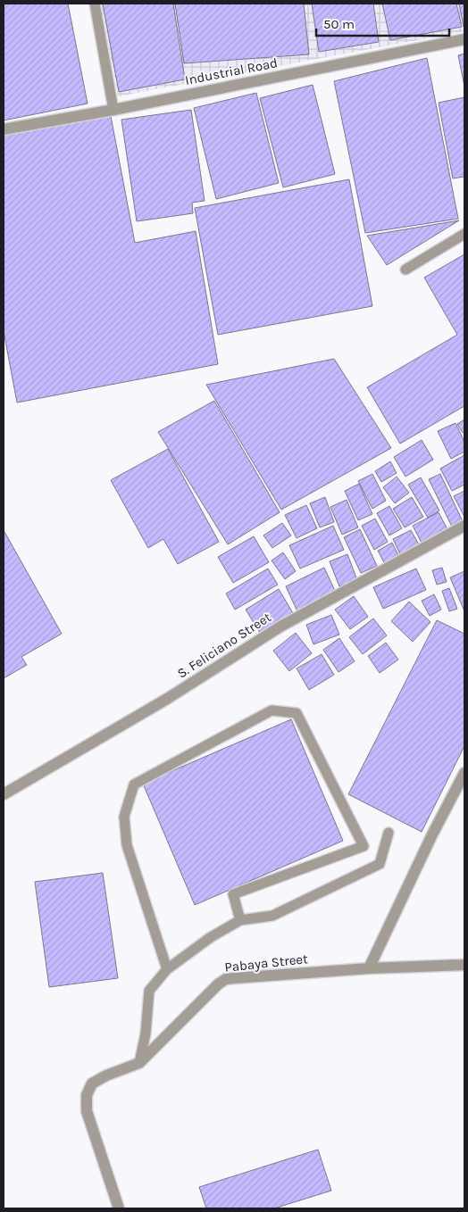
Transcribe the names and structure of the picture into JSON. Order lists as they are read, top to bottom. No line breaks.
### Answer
{"streets":{"street":["Industrial Road","S. Feliciano Street","Pabaya Street"]},"scale_bar":"50 m"}
